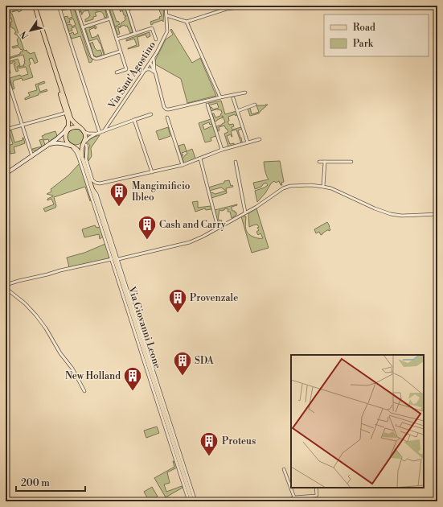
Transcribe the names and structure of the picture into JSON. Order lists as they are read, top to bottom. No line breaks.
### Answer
{"streets":{"main road":["Via Giovanni Leone"],"street":["Via Sant'Agostino"]},"places":{"building":["Mangimificio Ibleo","Cash and Carry","Provenzale","SDA","New Holland","Proteus"]},"legend":["Road","Park"],"scale_bar":"200 m","north":"bottom left"}
